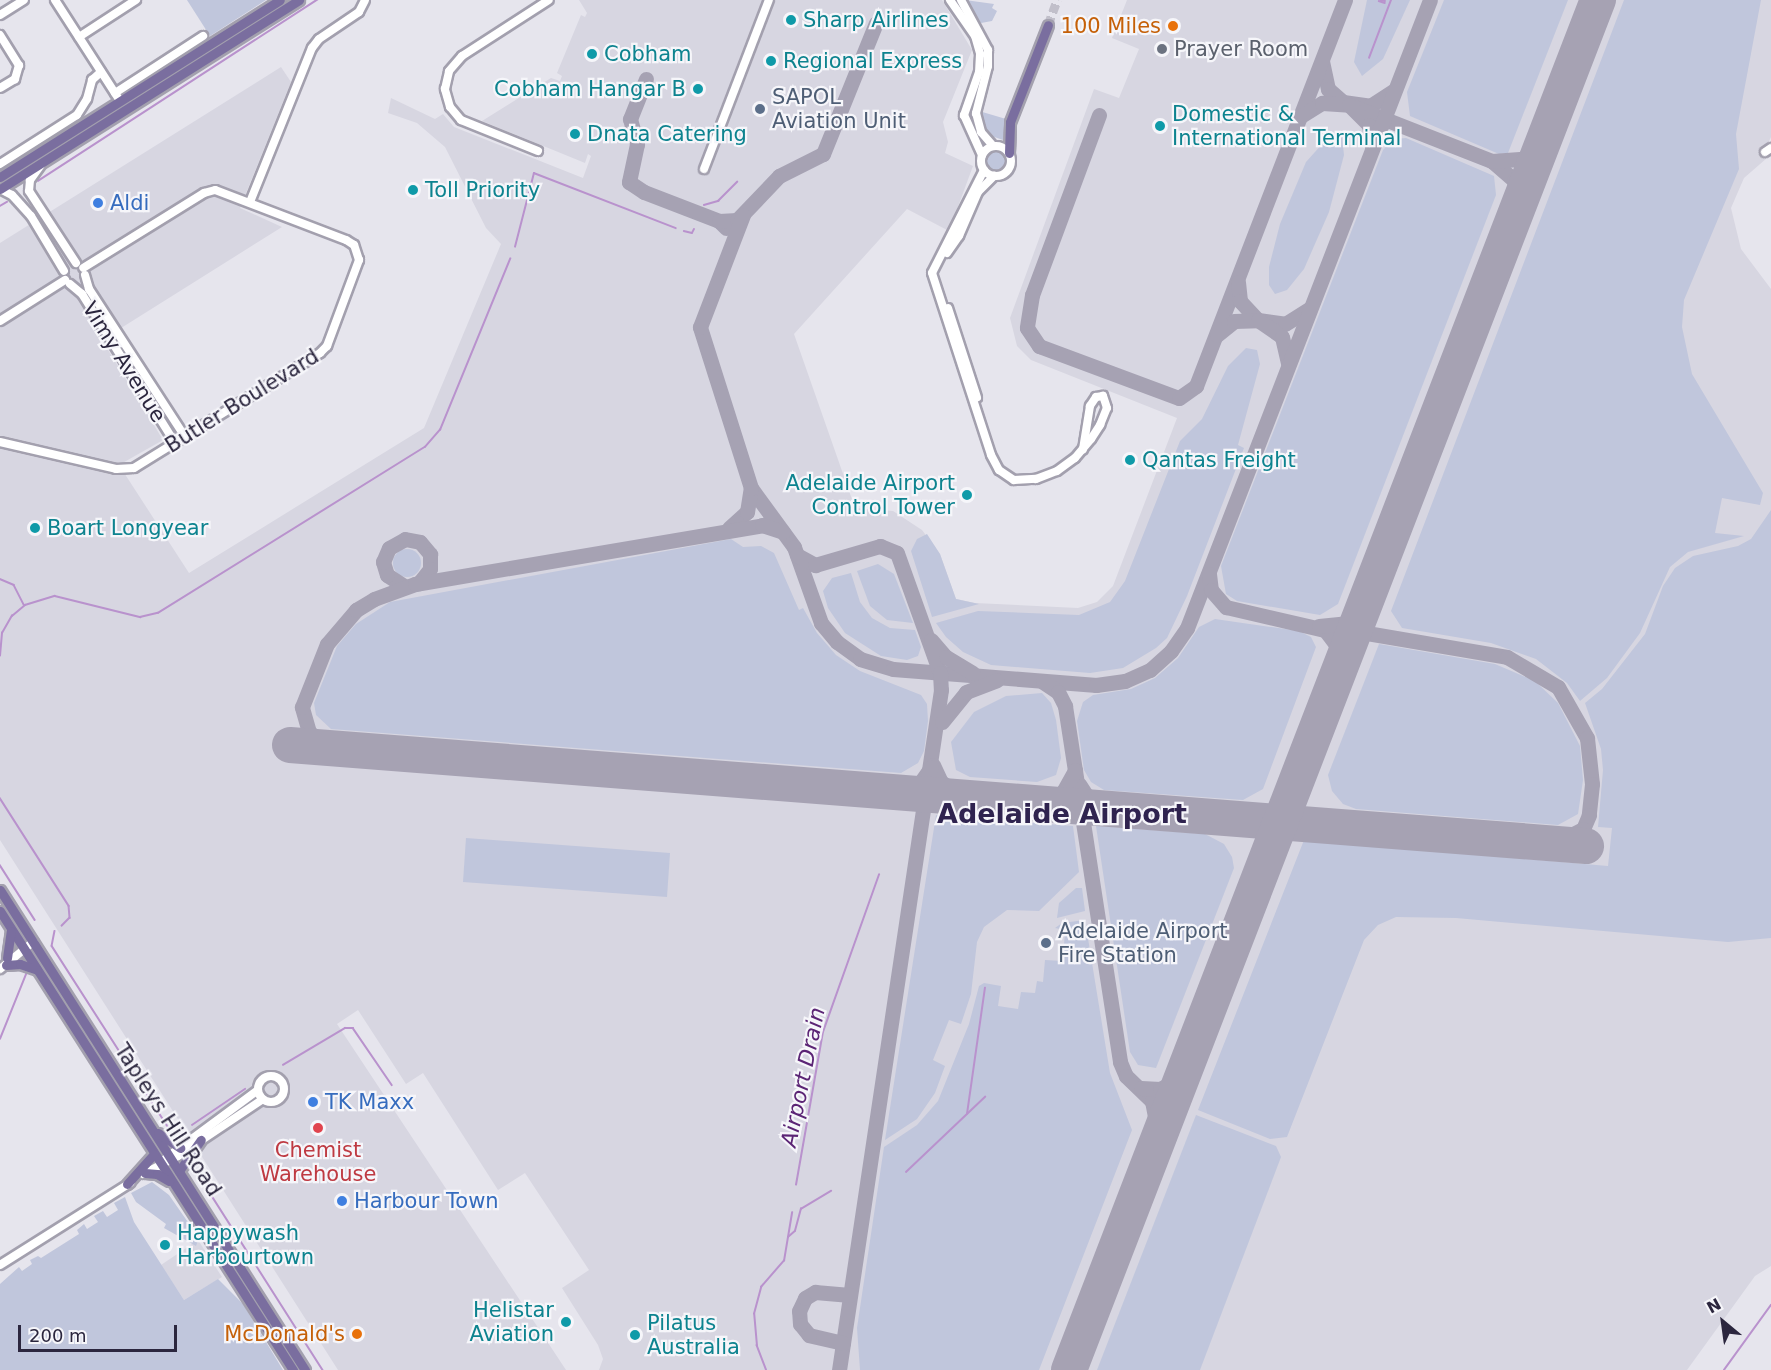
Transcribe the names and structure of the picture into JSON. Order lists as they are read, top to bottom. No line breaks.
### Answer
{"streets":{"main road":["Tapleys Hill Road"],"street":["Vimy Avenue","Butler Boulevard"]},"crossings":[["Vimy Avenue","Butler Boulevard"]],"districts":["Adelaide Airport"],"water":["Airport Drain"],"places":["Sharp Airlines","100 Miles","Prayer Room","Cobham","Regional Express","Cobham Hangar B","SAPOL Aviation Unit","Domestic & International Terminal","Dnata Catering","Toll Priority","Aldi","Qantas Freight","Adelaide Airport Control Tower","Boart Longyear","Adelaide Airport Fire Station","TK Maxx","Chemist Warehouse","Harbour Town","Happywash Harbourtown","Helistar Aviation","McDonald's","Pilatus Australia"],"scale_bar":"200 m","north":"top left"}
